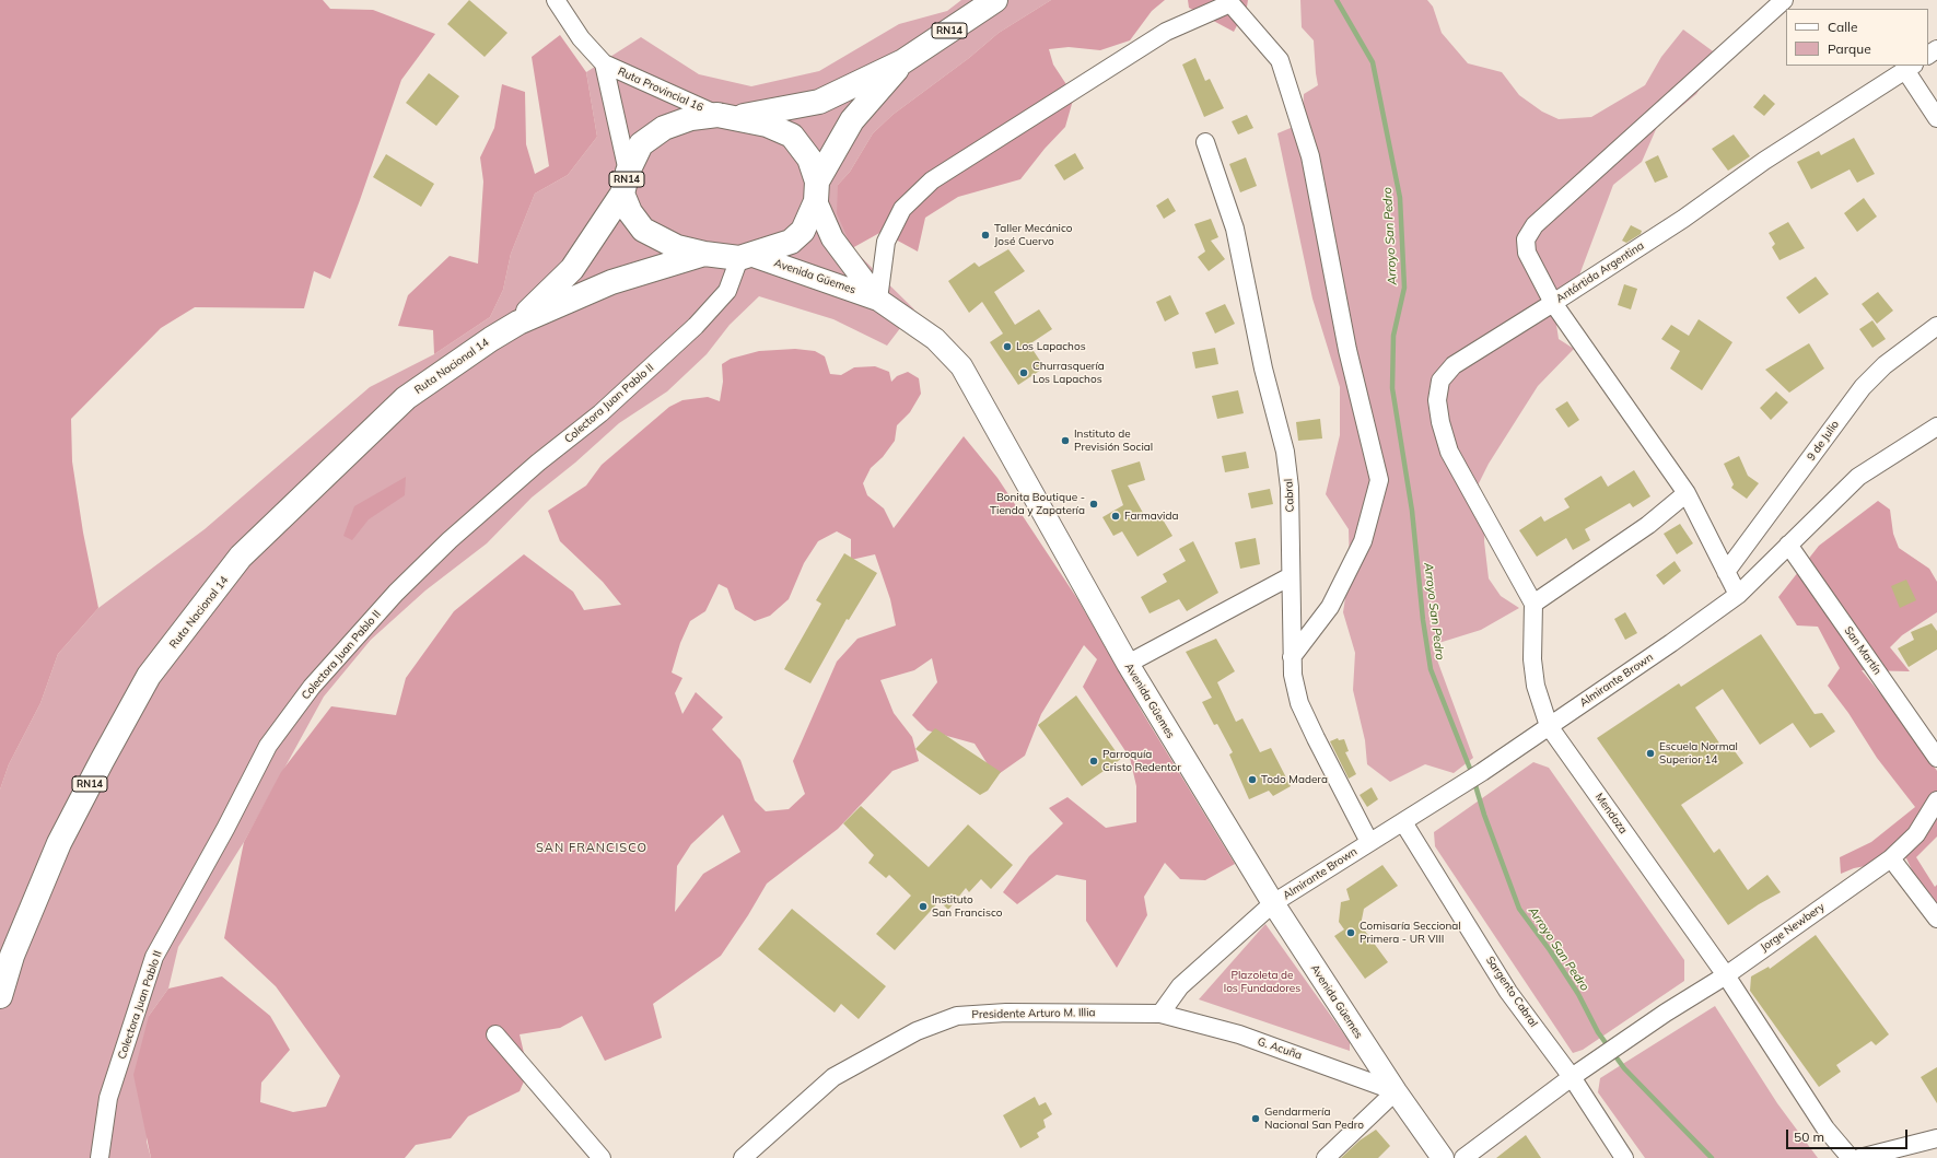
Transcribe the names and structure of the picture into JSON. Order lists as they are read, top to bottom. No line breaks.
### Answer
{"streets":{"highway":["RN14","Ruta Nacional 14"],"main road":["Avenida Güemes"],"street":["Ruta Provincial 16","Antártida Argentina","Colectora Juan Pablo II","9 de Julio","Cabral","San Martín","Almirante Brown","Mendoza","Jorge Newbery","Sargento Cabral","Presidente Arturo M. Illia","G. Acuña"]},"crossings":[["RN14","Ruta Provincial 16"],["RN14","Avenida Güemes"],["RN14","Ruta Nacional 14"],["RN14","Colectora Juan Pablo II"],["Ruta Provincial 16","Ruta Nacional 14"],["Antártida Argentina","9 de Julio"],["Antártida Argentina","Almirante Brown"],["Avenida Güemes","Colectora Juan Pablo II"],["Avenida Güemes","Almirante Brown"],["Avenida Güemes","G. Acuña"],["Cabral","Almirante Brown"],["San Martín","Almirante Brown"],["Almirante Brown","Mendoza"],["Almirante Brown","Sargento Cabral"],["Almirante Brown","Presidente Arturo M. Illia"],["Almirante Brown","G. Acuña"],["Mendoza","Jorge Newbery"],["Jorge Newbery","Sargento Cabral"],["Presidente Arturo M. Illia","G. Acuña"]],"districts":["SAN FRANCISCO"],"water":["Arroyo San Pedro"],"parks":["Plazoleta de los Fundadores"],"places":["Taller Mecánico José Cuervo","Los Lapachos","Churrasquería Los Lapachos","Instituto de Previsión Social","Bonita Boutique - Tienda y Zapatería","Farmavida","Escuela Normal Superior 14","Parroquía Cristo Redentor","Todo Madera","Instituto San Francisco","Comisaría Seccional Primera - UR VIII","Gendarmería Nacional San Pedro"],"legend":["Calle","Parque"],"scale_bar":"50 m"}
